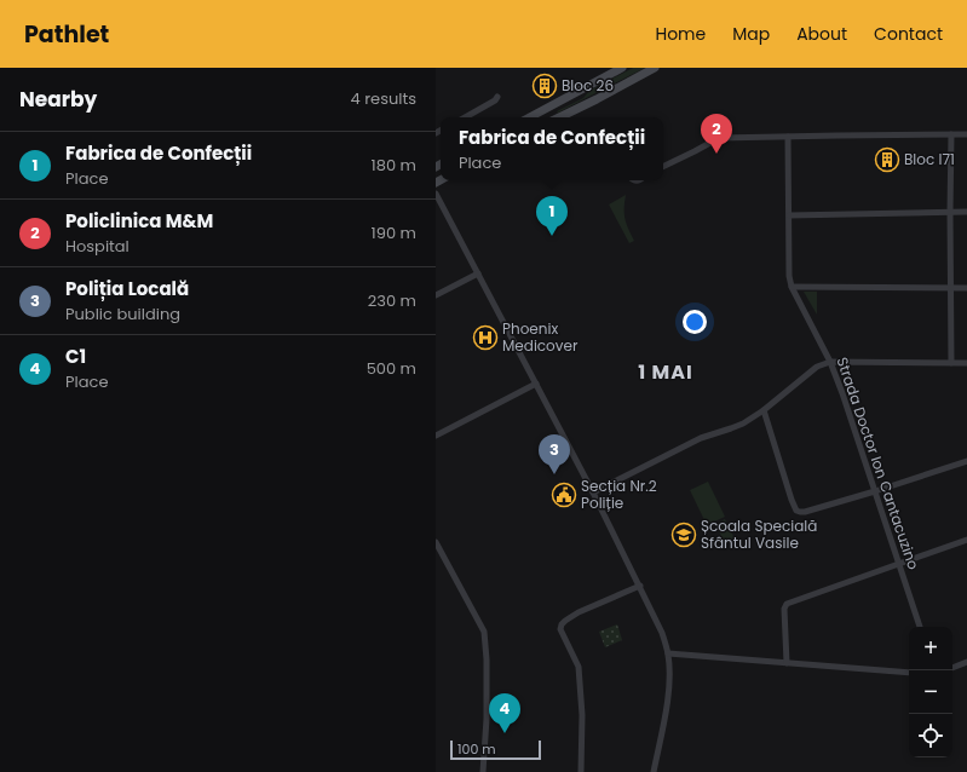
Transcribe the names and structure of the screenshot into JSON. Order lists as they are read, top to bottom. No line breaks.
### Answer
{"streets":{"street":["Strada Doctor Ion Cantacuzino"]},"districts":["1 MAI"],"places":{"building":["Bloc 26","Bloc I71"],"hospital":["Phoenix Medicover"],"public building":["Secția Nr.2 Poliție"],"school or university":["Școala Specială Sfântul Vasile"]},"scale_bar":"100 m","page":{"header":"Pathlet","nav":["Home","Map","About","Contact"],"heading":["Nearby","4 results"],"pins":["2","1","3","4"],"popup":["Fabrica de Confecții","Place"],"list":[{"mark":"1","name":"Fabrica de Confecții","note":"Place","value":"180 m"},{"mark":"2","name":"Policlinica M&M","note":"Hospital","value":"190 m"},{"mark":"3","name":"Poliția Locală","note":"Public building","value":"230 m"},{"mark":"4","name":"C1","note":"Place","value":"500 m"}],"map_buttons":["+","−"],"scale":"100 m"}}
